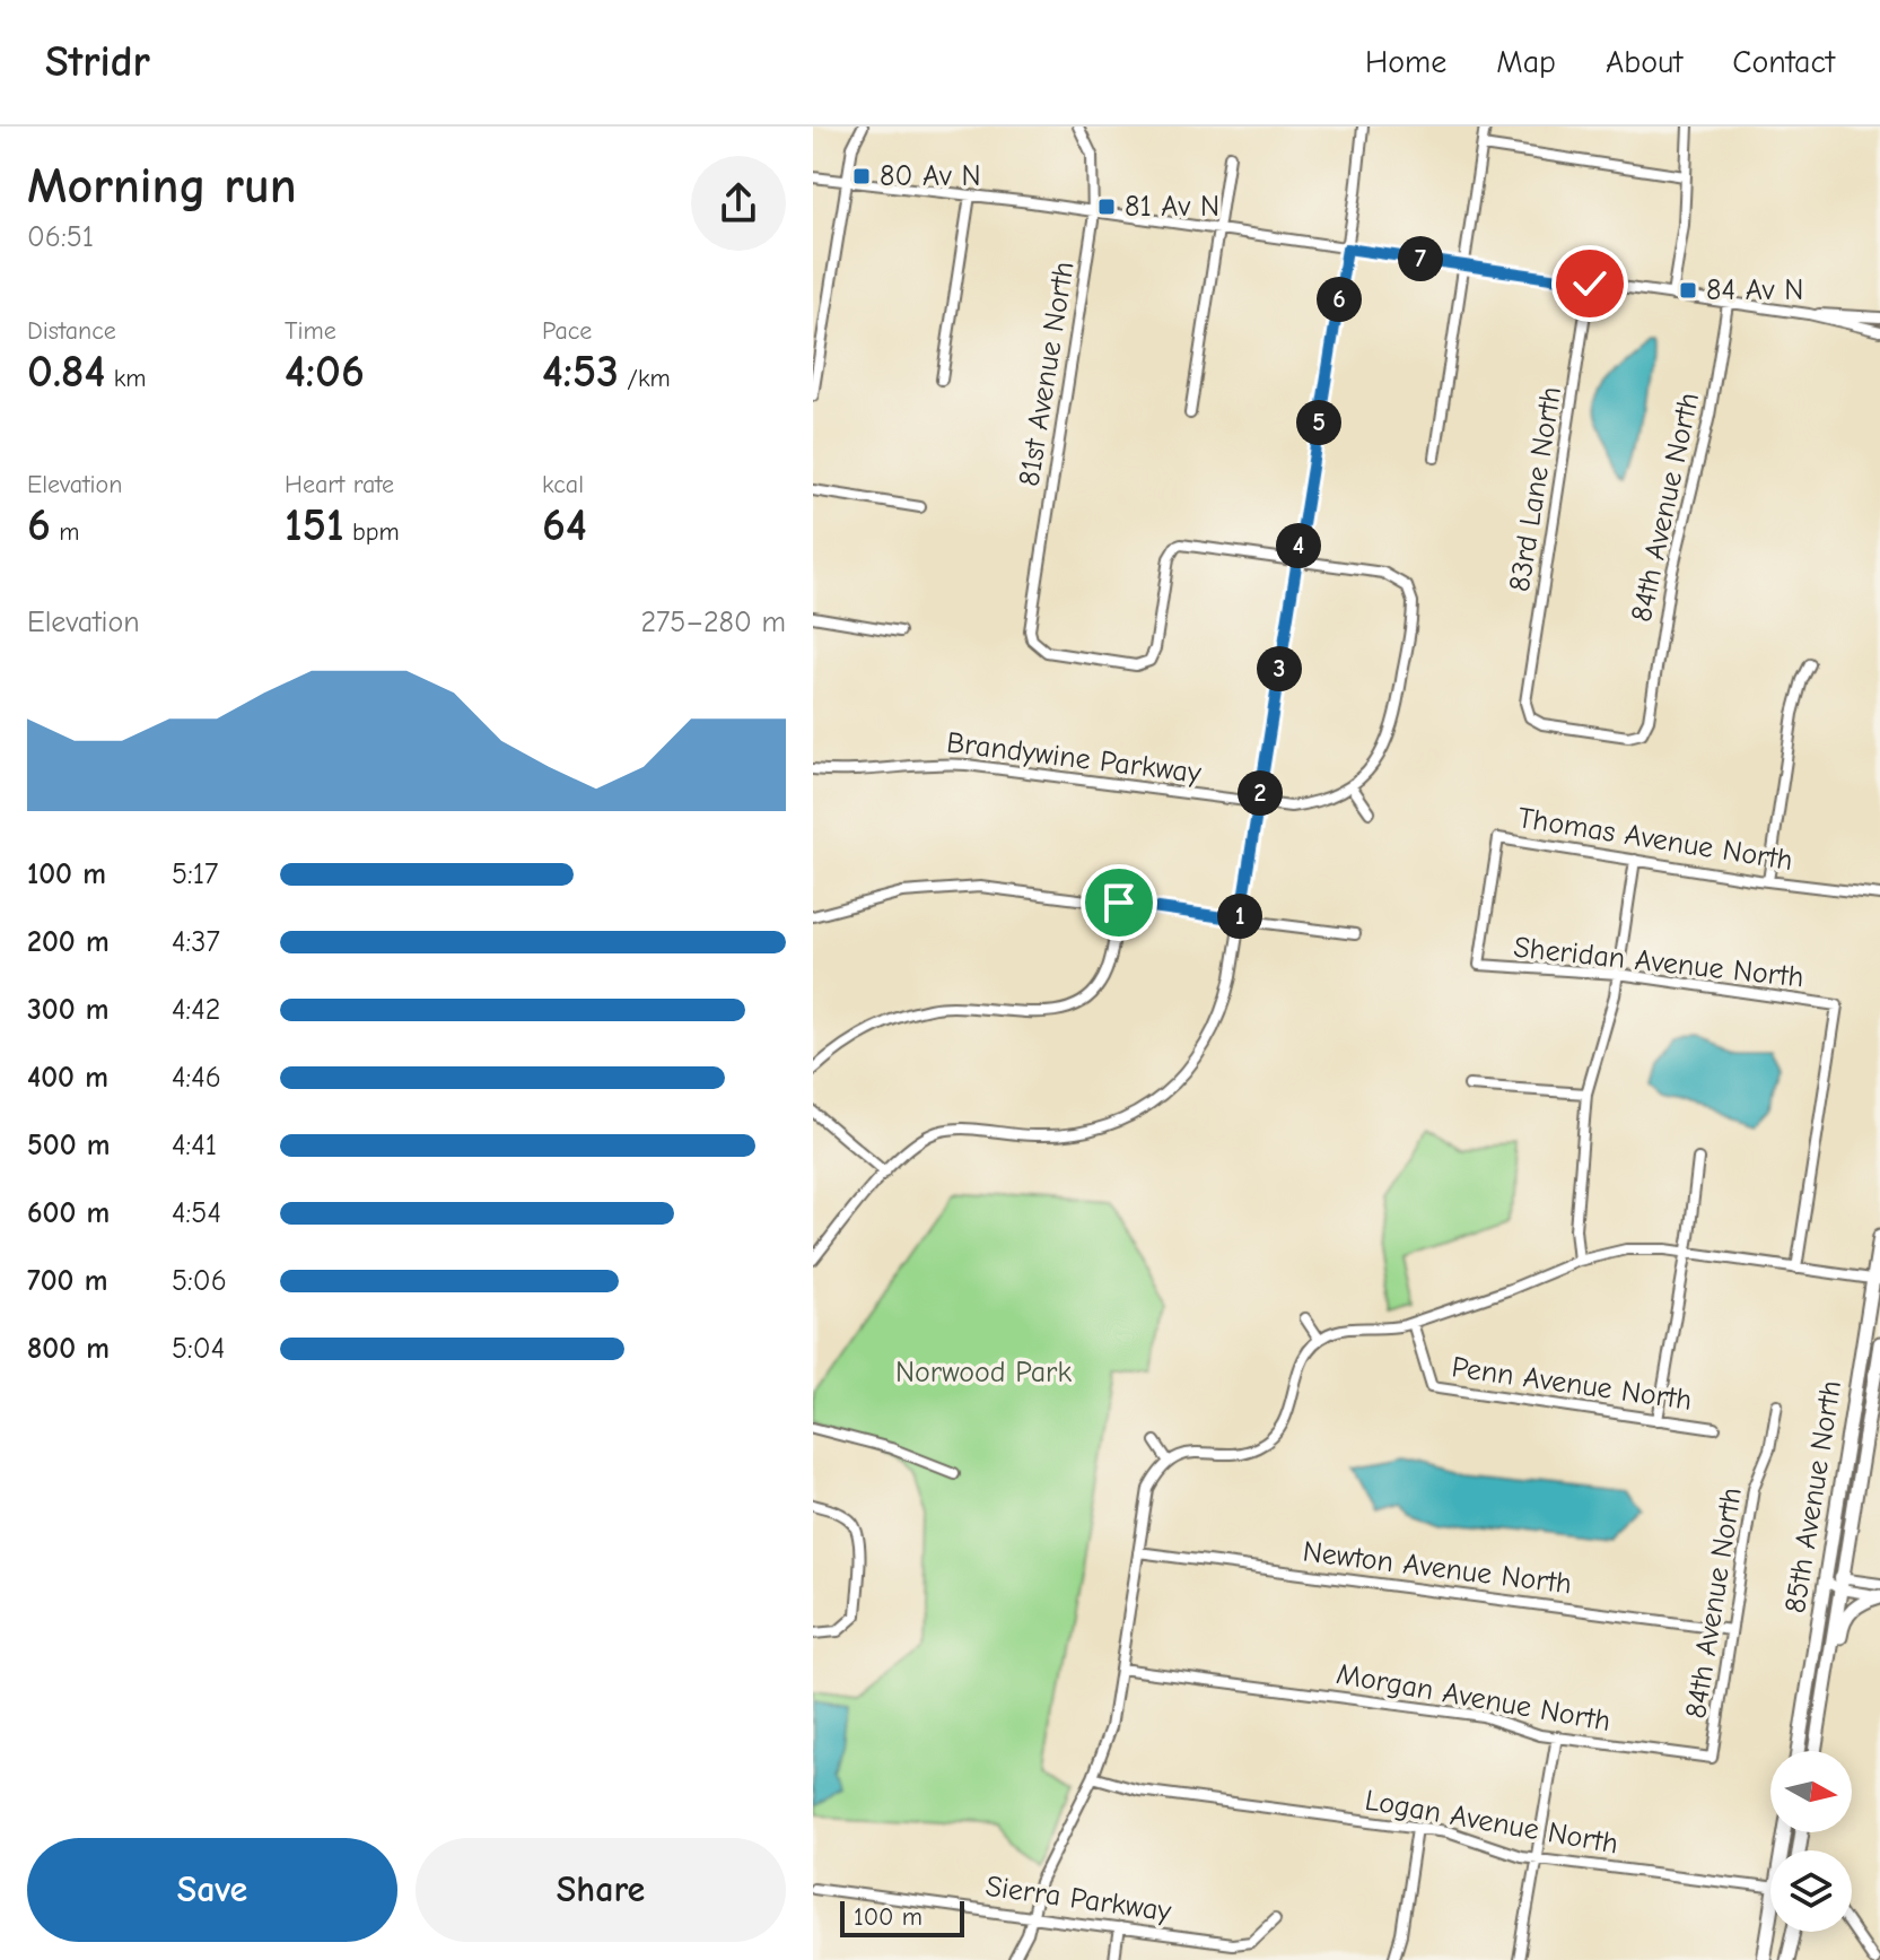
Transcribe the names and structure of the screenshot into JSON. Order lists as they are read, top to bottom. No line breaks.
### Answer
{"streets":{"main road":["85th Avenue North"],"street":["81st Avenue North","83rd Lane North","84th Avenue North","Brandywine Parkway","Thomas Avenue North","Sheridan Avenue North","Penn Avenue North","Newton Avenue North","Morgan Avenue North","Logan Avenue North","Sierra Parkway"]},"crossings":[["81st Avenue North","Brandywine Parkway"],["83rd Lane North","84th Avenue North"],["84th Avenue North","Newton Avenue North"],["84th Avenue North","Morgan Avenue North"],["Thomas Avenue North","Sheridan Avenue North"]],"parks":["Norwood Park"],"places":{"transit":["80 Av N","81 Av N","84 Av N"]},"scale_bar":"100 m","north":"right","page":{"header":"Stridr","nav":["Home","Map","About","Contact"],"heading":["Morning run","06:51"],"pins":["7","6","5","4","3","2","1"],"stats":[["Distance","0.84 km"],["Time","4:06"],["Pace","4:53 /km"],["Elevation","6 m"],["Heart rate","151 bpm"],["kcal","64"]],"chart":["Elevation","275–280 m"],"list":[{"name":"100 m","note":"5:17"},{"name":"200 m","note":"4:37"},{"name":"300 m","note":"4:42"},{"name":"400 m","note":"4:46"},{"name":"500 m","note":"4:41"},{"name":"600 m","note":"4:54"},{"name":"700 m","note":"5:06"},{"name":"800 m","note":"5:04"}],"buttons":["Save","Share"],"scale":"100 m"}}
